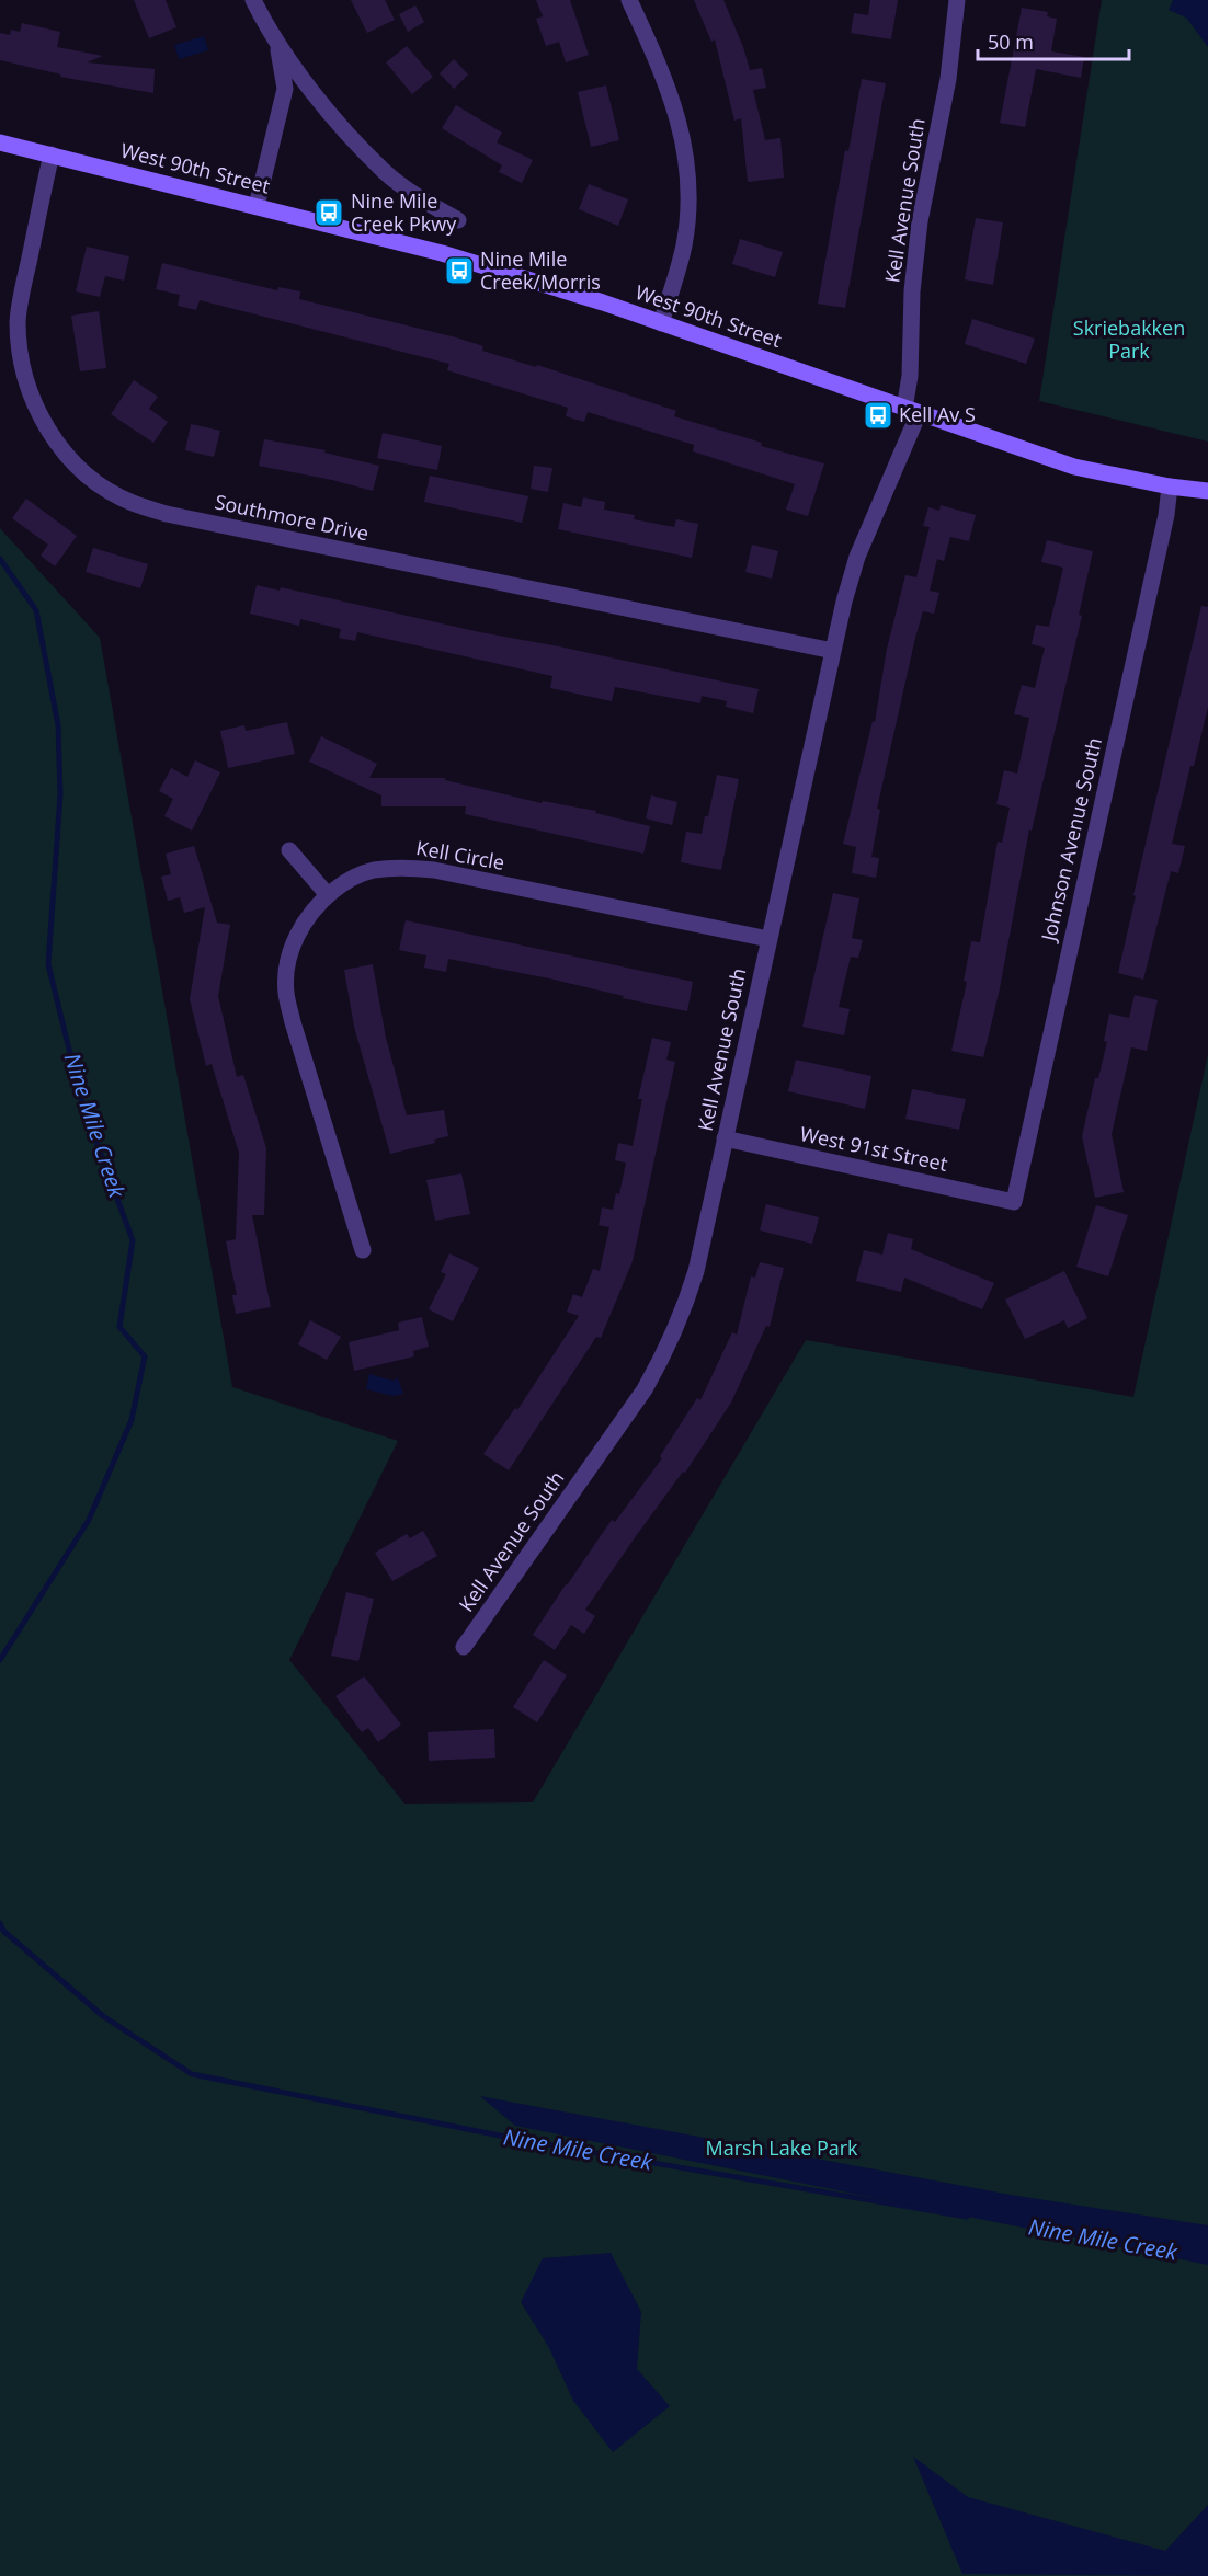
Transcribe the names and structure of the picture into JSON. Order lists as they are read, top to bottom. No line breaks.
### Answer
{"streets":{"street":["West 90th Street","Kell Avenue South","Southmore Drive","Johnson Avenue South","Kell Circle","West 91st Street"]},"crossings":[["West 90th Street","Kell Avenue South"],["West 90th Street","Southmore Drive"],["West 90th Street","Johnson Avenue South"],["Kell Avenue South","Southmore Drive"],["Kell Avenue South","Kell Circle"],["Kell Avenue South","West 91st Street"],["Johnson Avenue South","West 91st Street"]],"water":["Nine Mile Creek"],"parks":["Skriebakken Park","Marsh Lake Park"],"places":{"bus stop":["Nine Mile Creek Pkwy","Nine Mile Creek/Morris","Kell Av S"]},"scale_bar":"50 m"}
